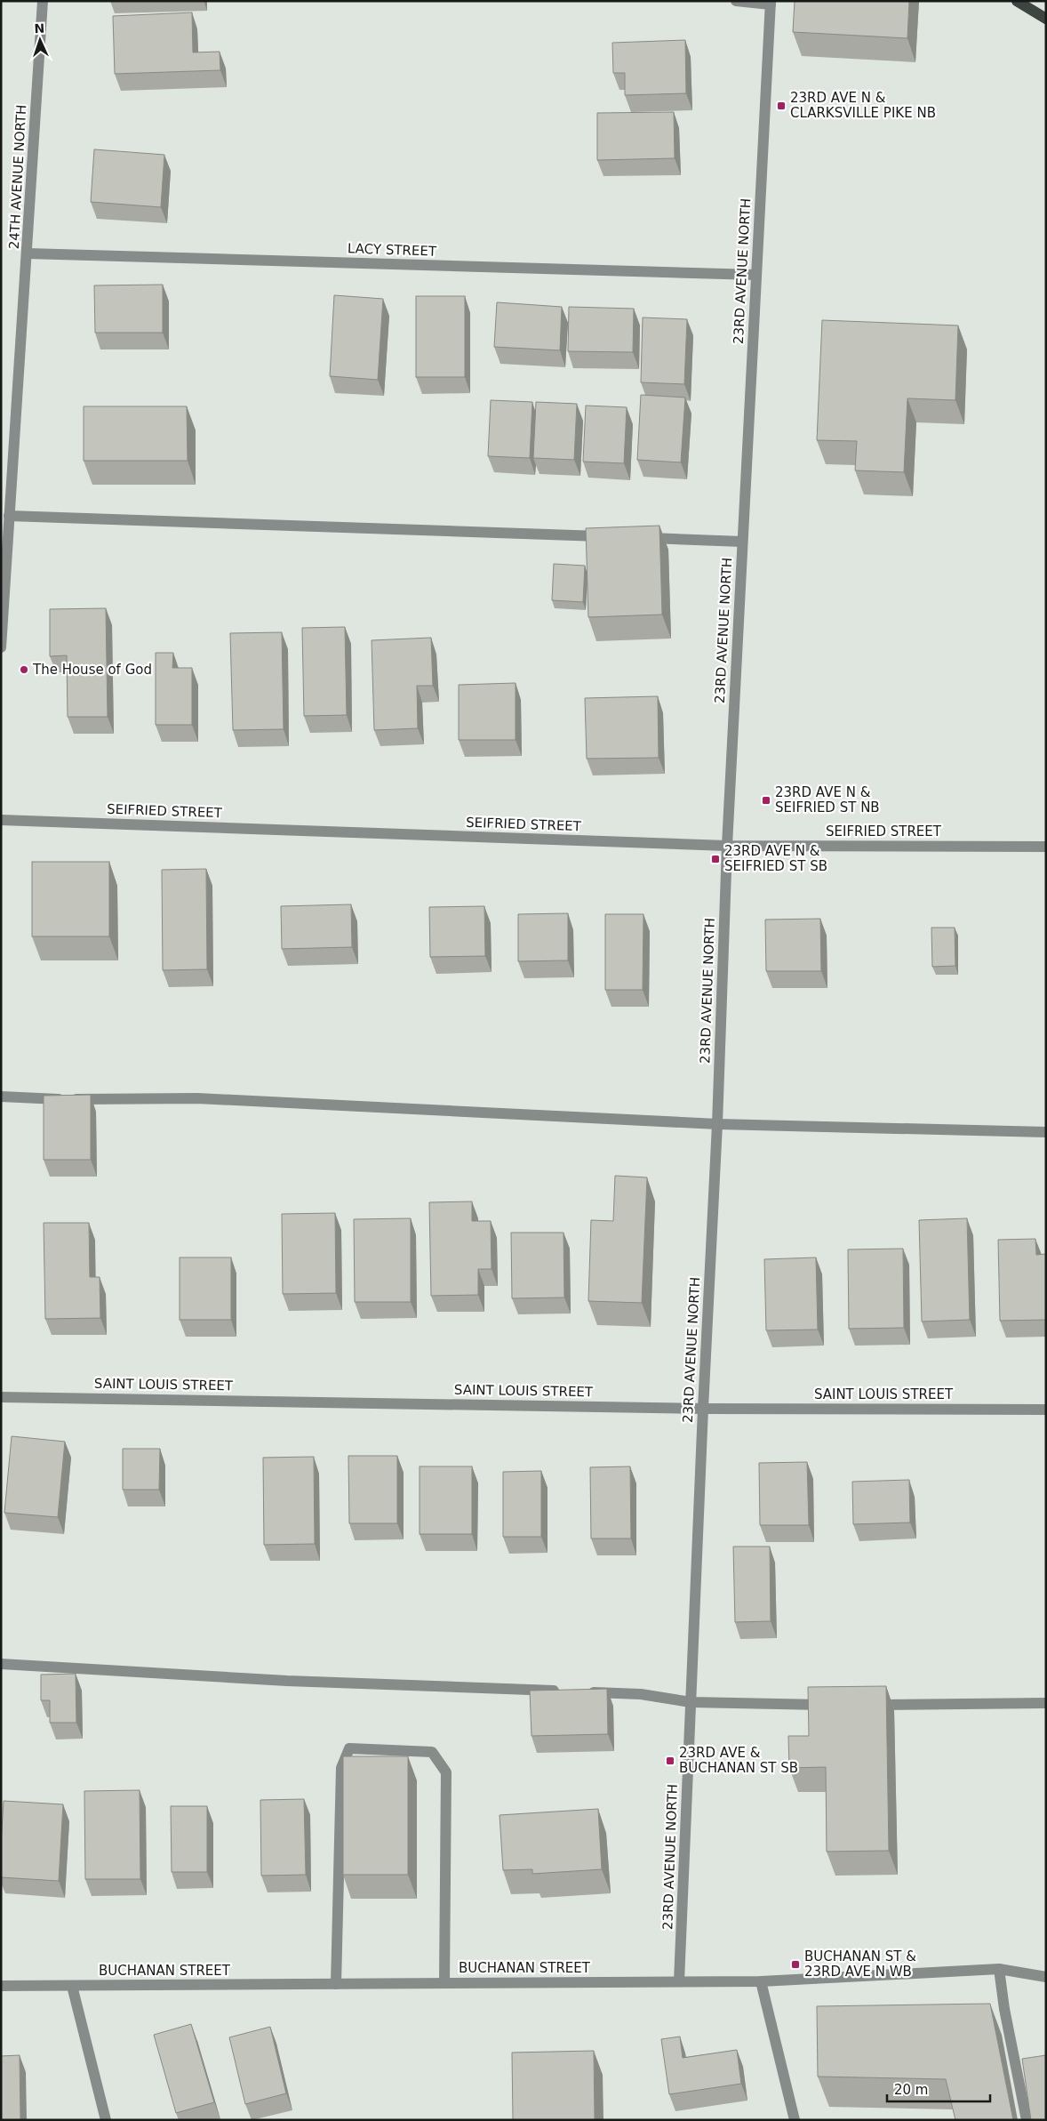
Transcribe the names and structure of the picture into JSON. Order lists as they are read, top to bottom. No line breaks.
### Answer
{"streets":{"street":["24TH AVENUE NORTH","LACY STREET","23RD AVENUE NORTH","SEIFRIED STREET","SAINT LOUIS STREET","BUCHANAN STREET"]},"crossings":[["24TH AVENUE NORTH","LACY STREET"],["LACY STREET","23RD AVENUE NORTH"],["23RD AVENUE NORTH","SEIFRIED STREET"],["23RD AVENUE NORTH","SAINT LOUIS STREET"],["23RD AVENUE NORTH","BUCHANAN STREET"]],"places":{"transit":["23RD AVE N & CLARKSVILLE PIKE NB","23RD AVE N & SEIFRIED ST NB","23RD AVE N & SEIFRIED ST SB","23RD AVE & BUCHANAN ST SB","BUCHANAN ST & 23RD AVE N WB"],"other":["The House of God"]},"scale_bar":"20 m","north":"top"}
